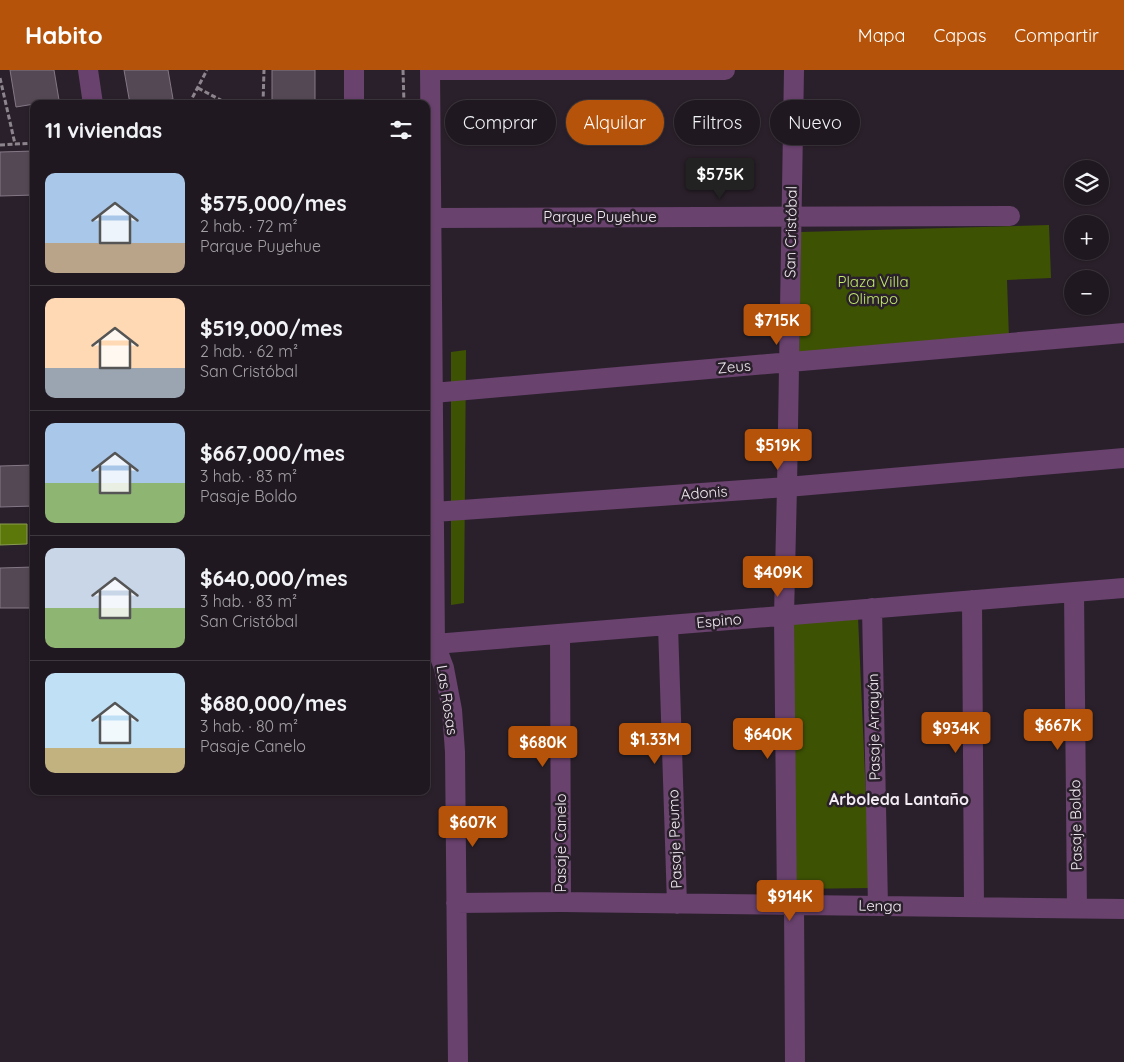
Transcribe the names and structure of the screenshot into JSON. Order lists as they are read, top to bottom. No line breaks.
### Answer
{"streets":{"street":["Parque Puyehue","San Cristóbal","Zeus","Adonis","Espino","Las Rosas","Pasaje Arrayán","Pasaje Boldo","Pasaje Peumo","Pasaje Canelo","Lenga"]},"crossings":[["Parque Puyehue","San Cristóbal"],["Parque Puyehue","Las Rosas"],["San Cristóbal","Zeus"],["San Cristóbal","Adonis"],["San Cristóbal","Espino"],["San Cristóbal","Lenga"],["Zeus","Las Rosas"],["Adonis","Las Rosas"],["Espino","Las Rosas"],["Espino","Pasaje Arrayán"],["Espino","Pasaje Boldo"],["Espino","Pasaje Peumo"],["Espino","Pasaje Canelo"],["Las Rosas","Lenga"],["Pasaje Arrayán","Lenga"],["Pasaje Boldo","Lenga"],["Pasaje Peumo","Lenga"],["Pasaje Canelo","Lenga"]],"districts":["Arboleda Lantaño"],"parks":["Plaza Villa Olimpo"],"page":{"header":"Habito","nav":["Mapa","Capas","Compartir"],"chip":["Comprar","Alquilar","Filtros","Nuevo"],"heading":"11 viviendas","price":["$575K","$715K","$519K","$409K","$667K","$934K","$640K","$1.33M","$680K","$607K","$914K"],"map_buttons":["+","−"],"list":[{"name":"$575,000/mes","note":"2 hab. · 72 m² · Parque Puyehue"},{"name":"$519,000/mes","note":"2 hab. · 62 m² · San Cristóbal"},{"name":"$667,000/mes","note":"3 hab. · 83 m² · Pasaje Boldo"},{"name":"$640,000/mes","note":"3 hab. · 83 m² · San Cristóbal"},{"name":"$680,000/mes","note":"3 hab. · 80 m² · Pasaje Canelo"}]}}
